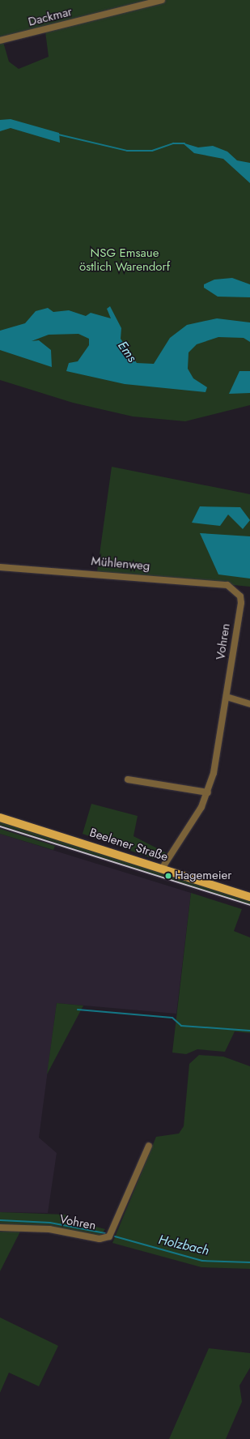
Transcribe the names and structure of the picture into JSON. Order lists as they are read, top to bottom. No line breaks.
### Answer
{"streets":{"main road":["Beelener Straße"],"street":["Dackmar","Mühlenweg","Vohren"]},"crossings":[["Mühlenweg","Vohren"],["Vohren","Beelener Straße"]],"water":["Ems","Holzbach"],"parks":["NSG Emsaue östlich Warendorf"],"places":["Hagemeier"]}
